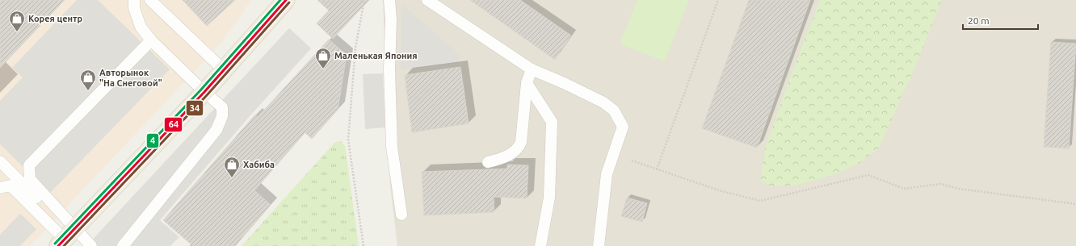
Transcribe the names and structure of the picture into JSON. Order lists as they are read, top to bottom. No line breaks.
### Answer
{"places":{"shop":["Корея центр","Маленькая Япония","Авторынок \"На Снеговой\"","Хабиба"]},"lines":["transit line 64","transit line 4","transit line 34"],"scale_bar":"20 m"}
